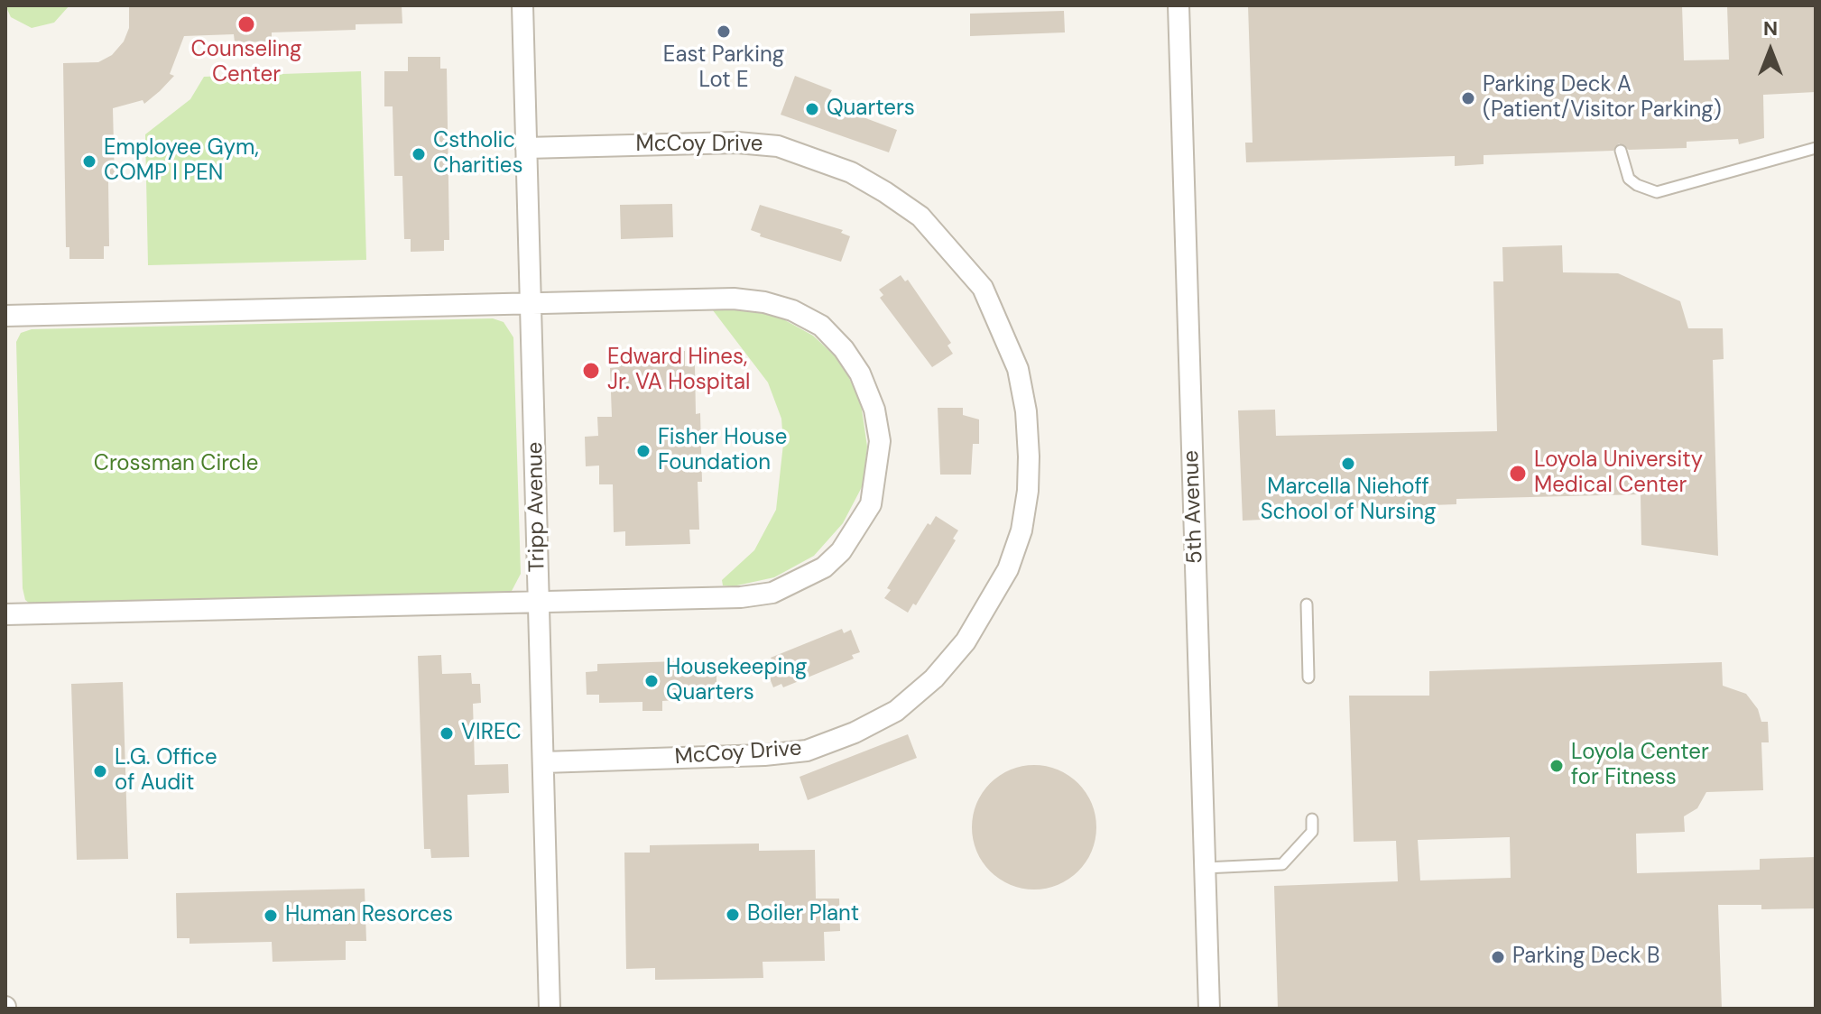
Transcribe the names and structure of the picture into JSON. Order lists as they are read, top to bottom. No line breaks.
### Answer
{"streets":{"street":["McCoy Drive","Tripp Avenue","5th Avenue"]},"crossings":[["McCoy Drive","Tripp Avenue"]],"parks":["Crossman Circle"],"places":["Counseling Center","East Parking Lot E","Parking Deck A (Patient/Visitor Parking)","Quarters","Cstholic Charities","Employee Gym, COMP I PEN","Edward Hines, Jr. VA Hospital","Fisher House Foundation","Marcella Niehoff School of Nursing","Loyola University Medical Center","Housekeeping Quarters","VIREC","Loyola Center for Fitness","L.G. Office of Audit","Boiler Plant","Human Resorces","Parking Deck B"],"north":"top"}
